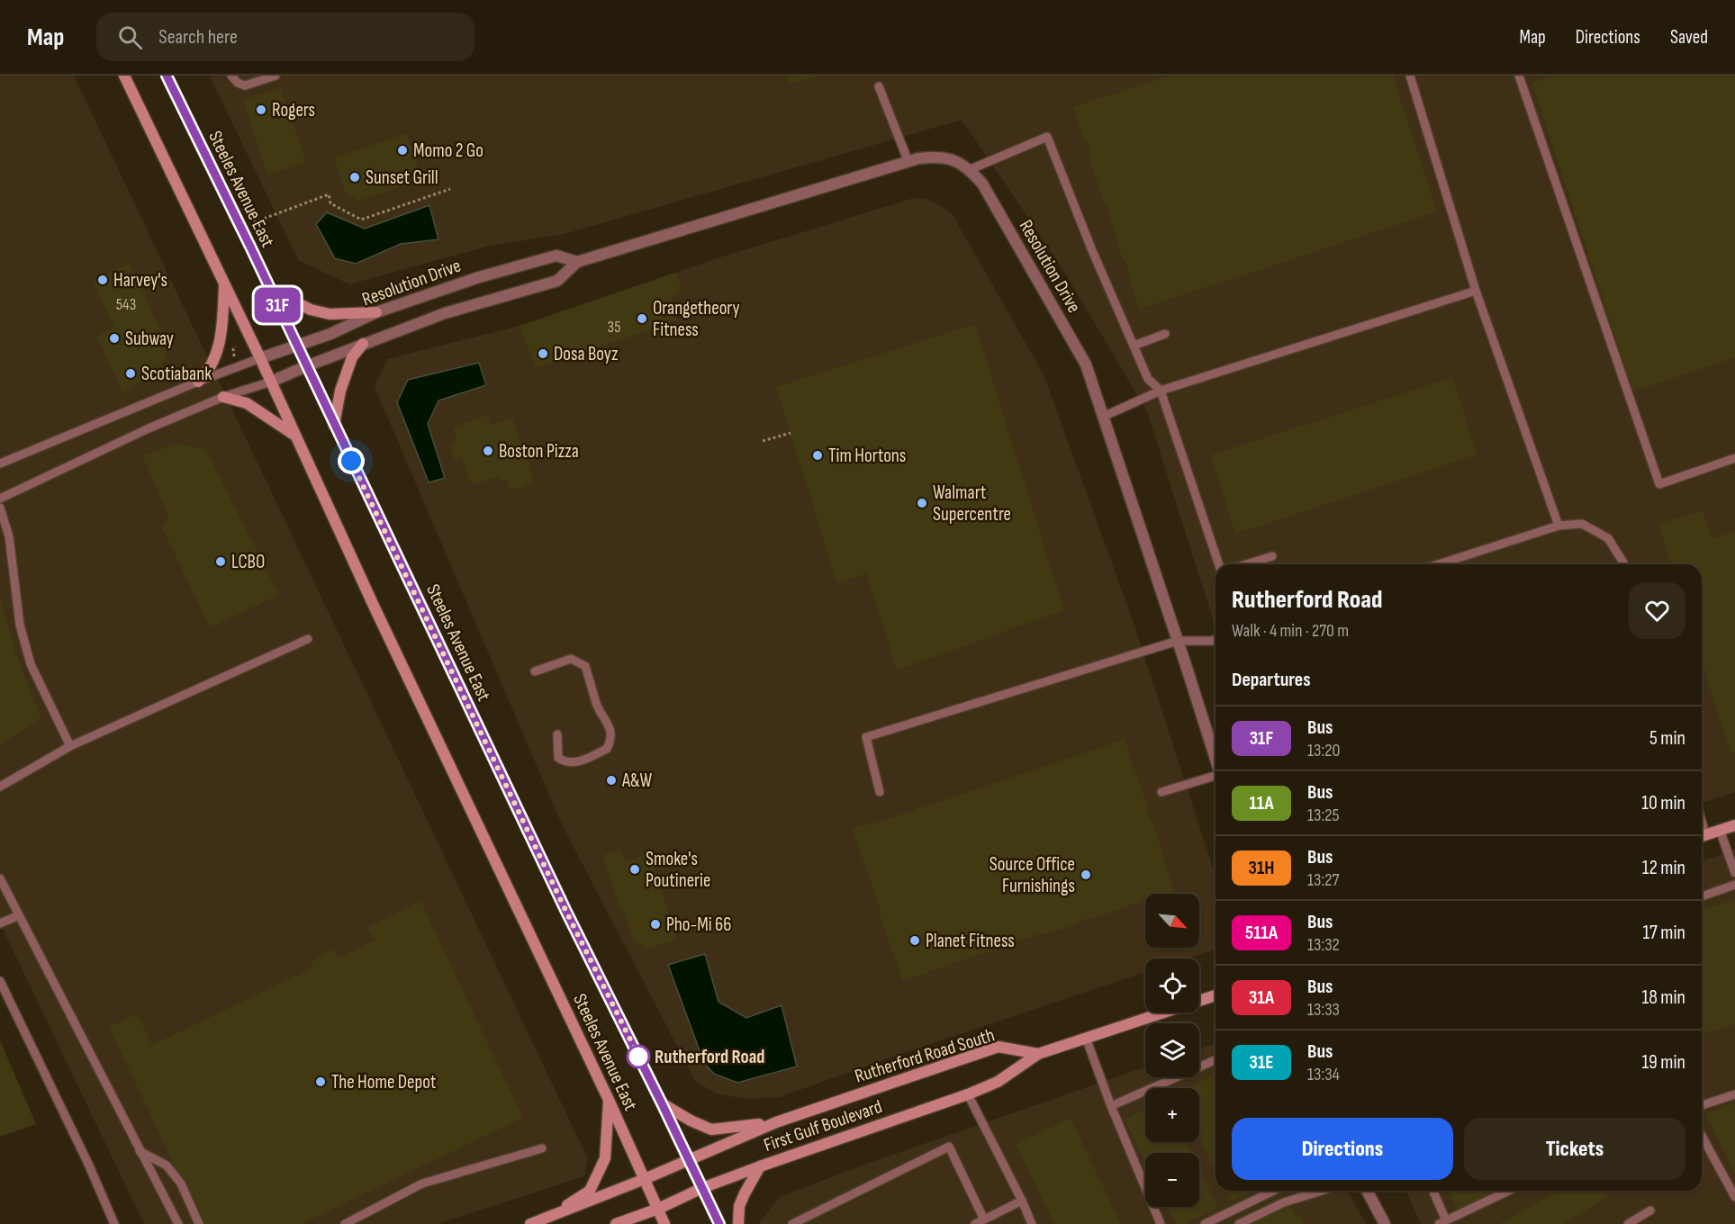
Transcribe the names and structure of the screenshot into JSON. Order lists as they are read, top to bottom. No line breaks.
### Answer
{"streets":{"main road":["Steeles Avenue East","Rutherford Road South","First Gulf Boulevard"],"street":["Resolution Drive"]},"crossings":[["Steeles Avenue East","Resolution Drive"],["Steeles Avenue East","Rutherford Road South"],["Steeles Avenue East","First Gulf Boulevard"],["Rutherford Road South","First Gulf Boulevard"]],"places":["Rogers","Momo 2 Go","Sunset Grill","Harvey's","Orangetheory Fitness","Subway","Dosa Boyz","Scotiabank","Boston Pizza","Tim Hortons","Walmart Supercentre","LCBO","A&W","Smoke's Poutinerie","Source Office Furnishings","Pho-Mi 66","Planet Fitness","Rutherford Road","The Home Depot"],"lines":["bus line 31F"],"house_numbers":["543","35"],"north":"bottom right","page":{"header":"Map","search":"Search here","nav":["Map","Directions","Saved"],"on_map":"31F","heading":[["Rutherford Road","Walk · 4 min · 270 m"],"Departures"],"list":[{"mark":"31F","name":"Bus","note":"13:20","value":"5 min"},{"mark":"11A","name":"Bus","note":"13:25","value":"10 min"},{"mark":"31H","name":"Bus","note":"13:27","value":"12 min"},{"mark":"511A","name":"Bus","note":"13:32","value":"17 min"},{"mark":"31A","name":"Bus","note":"13:33","value":"18 min"},{"mark":"31E","name":"Bus","note":"13:34","value":"19 min"}],"map_buttons":["+","−"],"buttons":["Directions","Tickets"]}}
